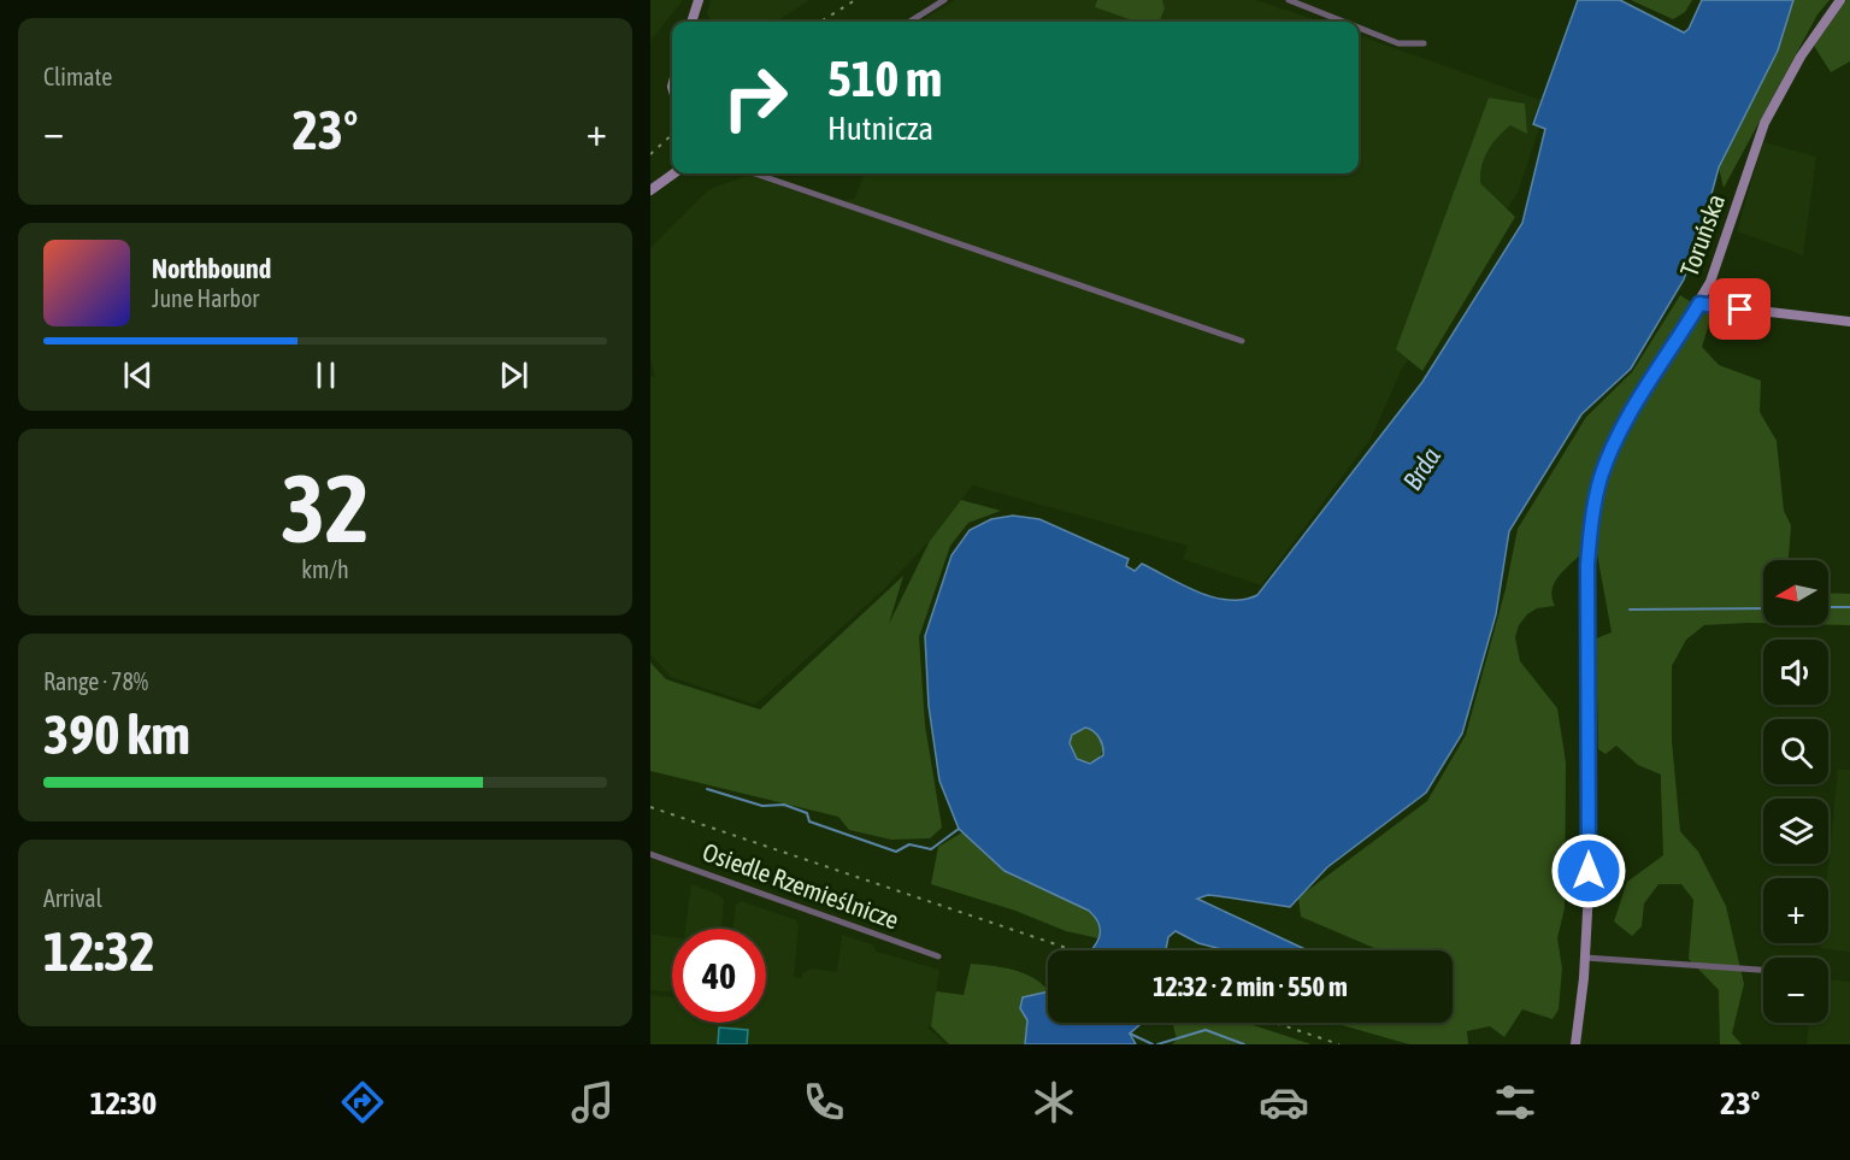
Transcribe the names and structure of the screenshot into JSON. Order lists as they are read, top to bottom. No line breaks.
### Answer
{"streets":{"street":["Toruńska","Osiedle Rzemieślnicze"]},"water":["Brda"],"north":"left","page":{"tile":["Climate",["32","km/h"],["Range · 78%","390 km"],["Arrival","12:32"]],"turn":["510 m","Hutnicza"],"heat":["−","23°","+"],"song":["Northbound","June Harbor"],"map_buttons":["+","−"],"limit":"40","trip":"12:32 · 2 min · 550 m","tabs":["12:30","23°"]}}
